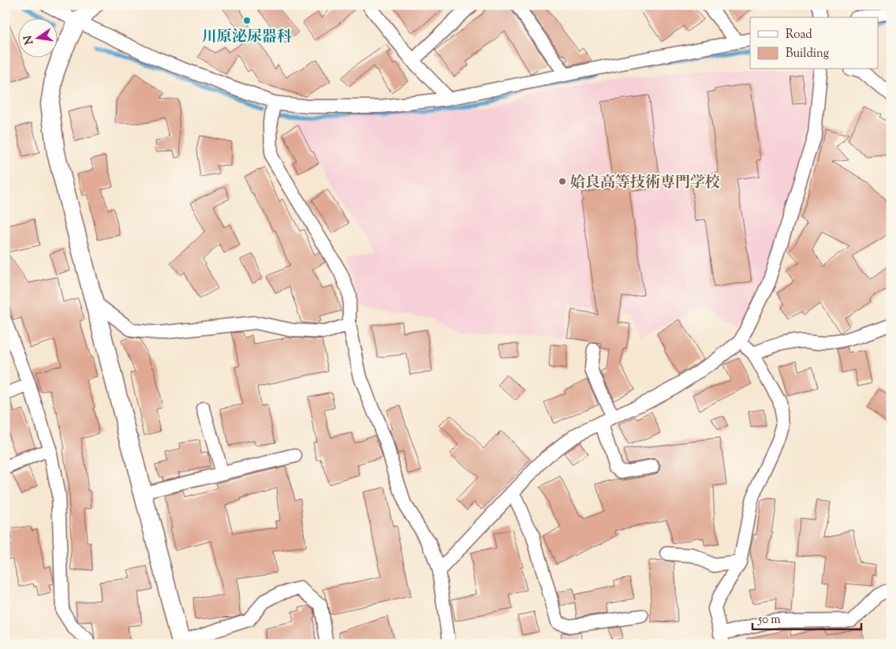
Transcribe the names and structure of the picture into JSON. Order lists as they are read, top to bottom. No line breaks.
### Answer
{"places":["川原泌尿器科","姶良高等技術専門学校"],"legend":["Road","Building"],"scale_bar":"50 m","north":"left"}
